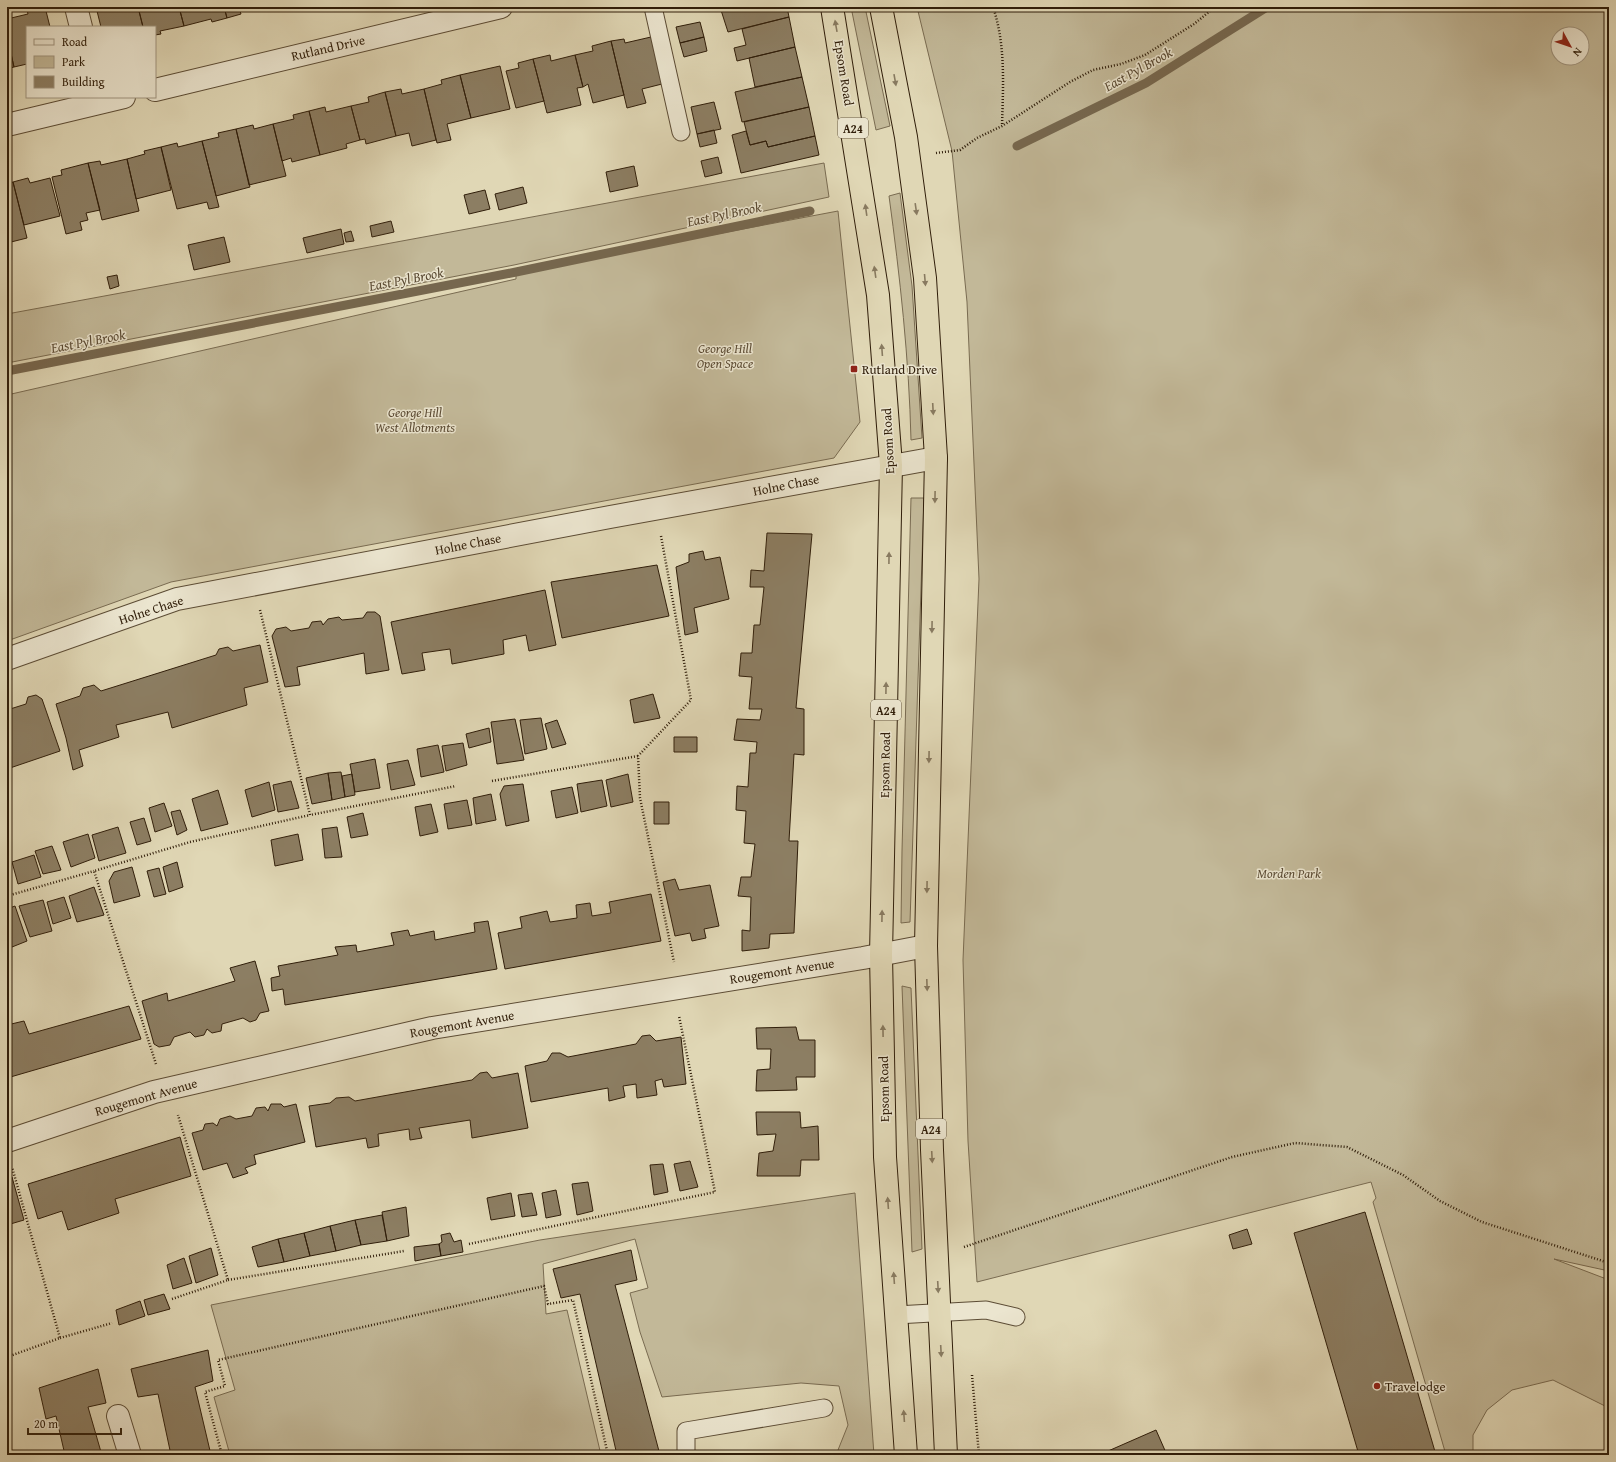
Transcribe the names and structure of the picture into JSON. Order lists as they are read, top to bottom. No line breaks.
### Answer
{"streets":{"highway":["Epsom Road","A24"],"street":["Rutland Drive","Holne Chase","Rougemont Avenue"]},"crossings":[["Epsom Road","Holne Chase"],["Epsom Road","Rougemont Avenue"],["A24","Holne Chase"],["A24","Rougemont Avenue"]],"water":["East Pyl Brook"],"parks":["George Hill Open Space","George Hill West Allotments","Morden Park"],"places":{"transit":["Rutland Drive"],"other":["Travelodge"]},"legend":["Road","Park","Building"],"scale_bar":"20 m","north":"bottom right"}
